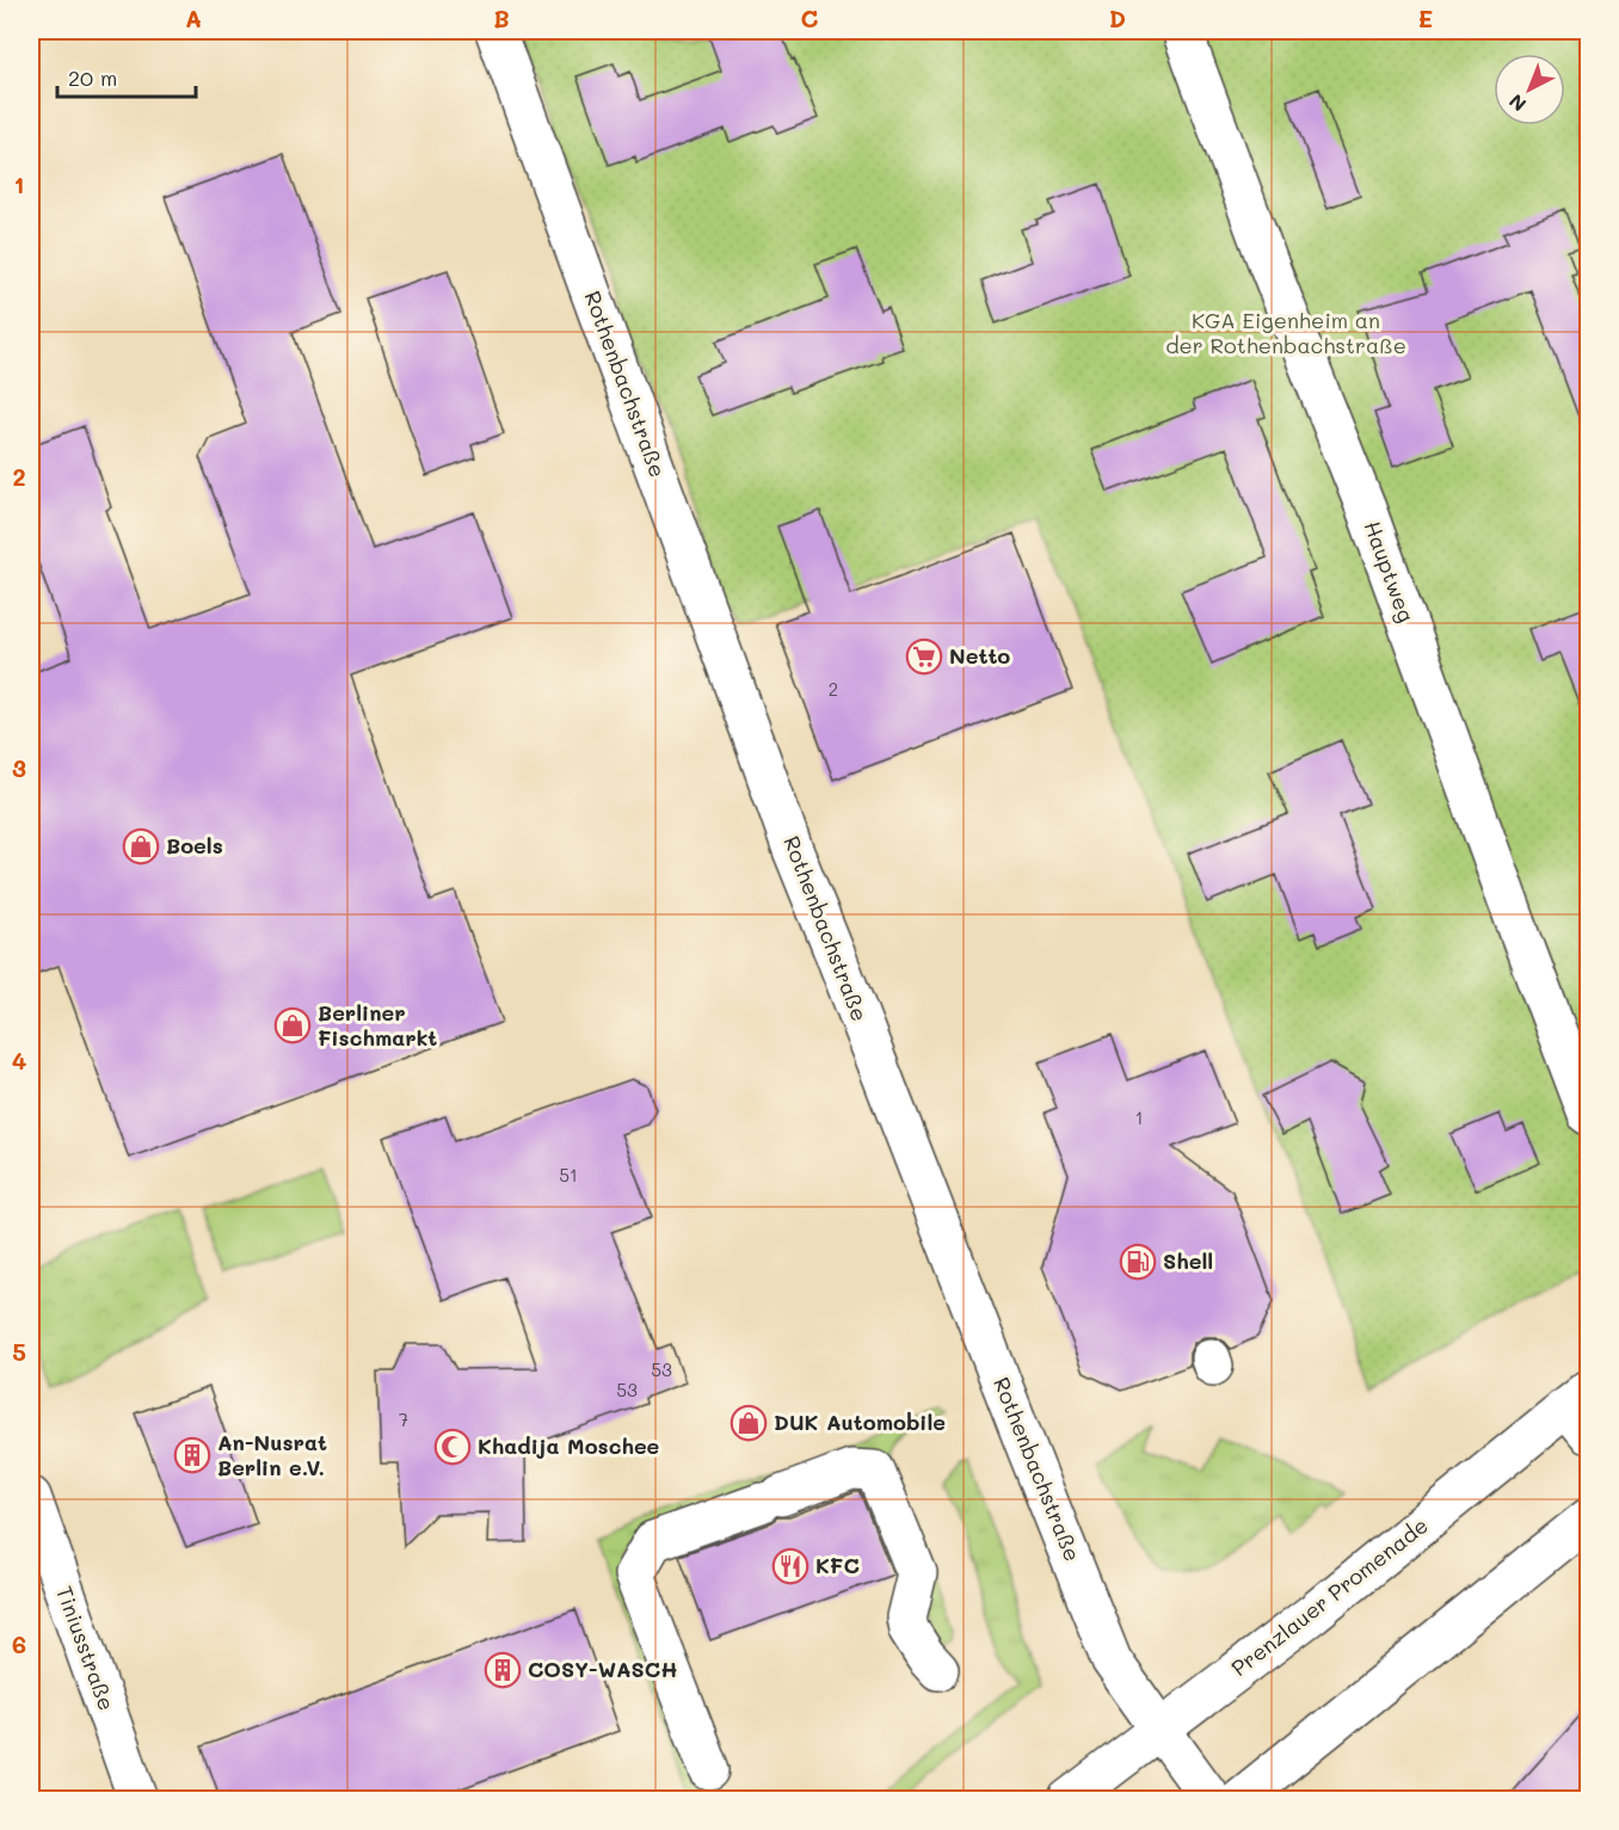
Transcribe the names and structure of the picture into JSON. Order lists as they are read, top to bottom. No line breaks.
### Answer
{"streets":{"main road":["Rothenbachstraße","Hauptweg","Prenzlauer Promenade","Tiniusstraße"]},"crossings":[["Rothenbachstraße","Prenzlauer Promenade"]],"parks":["KGA Eigenheim an der Rothenbachstraße"],"places":{"supermarket":["Netto"],"shop":["Boels","Berliner Fischmarkt","DUK Automobile"],"fuel station":["Shell"],"mosque":["Khadija Moschee"],"building":["An-Nusrat Berlin e.V.","COSY-WASCH"],"restaurant":["KFC"]},"house_numbers":["2","1","51","53","53","7"],"scale_bar":"20 m","north":"bottom left","grid":{"columns":["A","B","C","D","E"],"rows":["1","2","3","4","5","6"]}}
